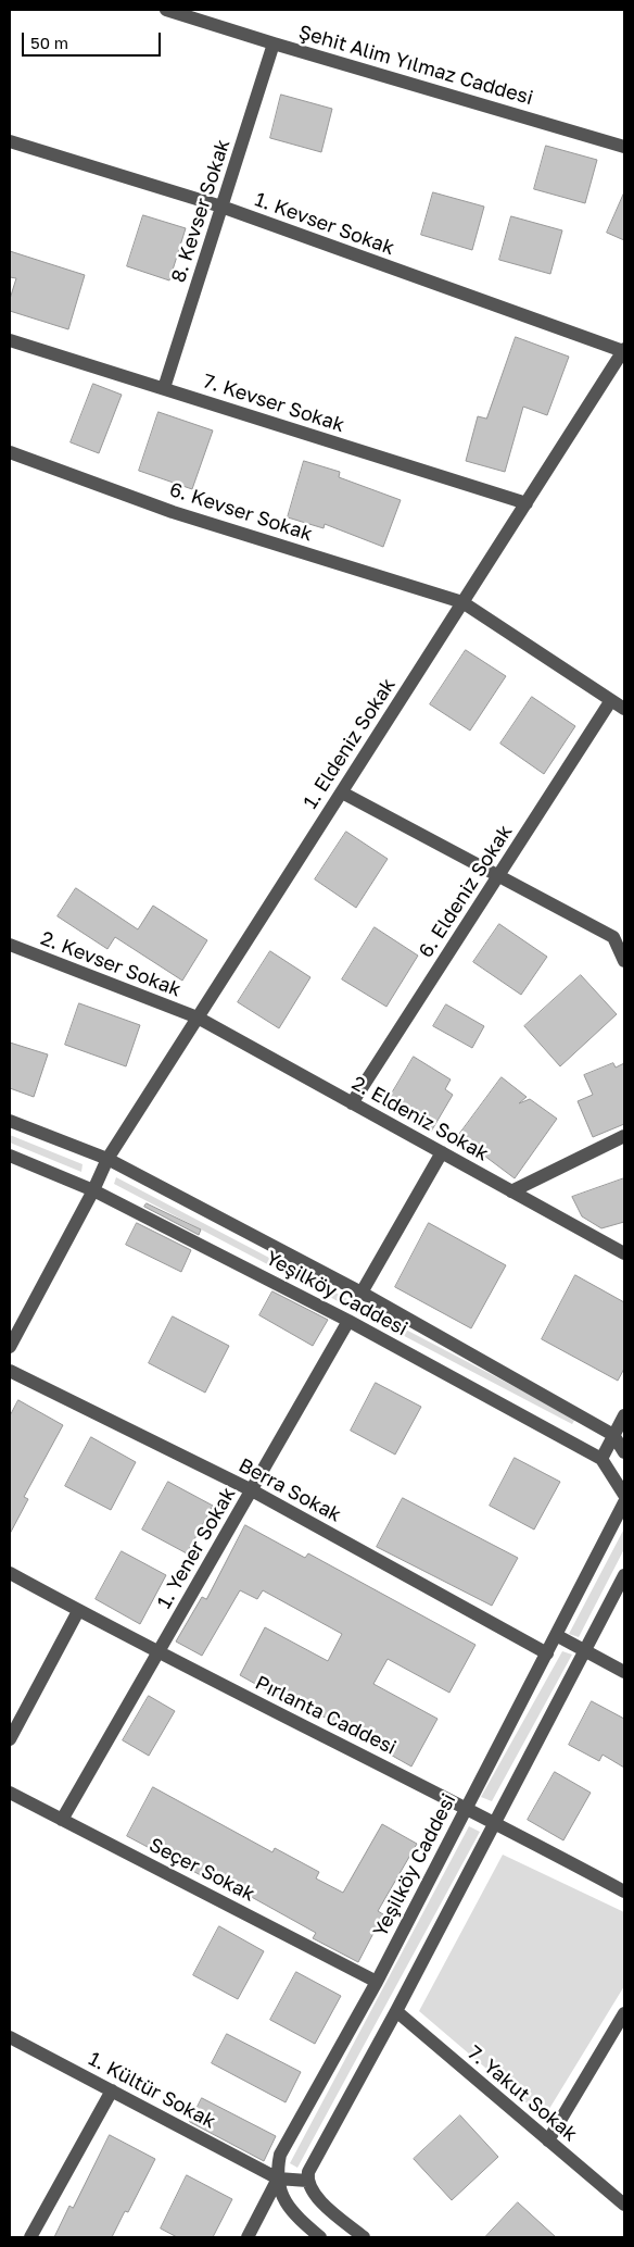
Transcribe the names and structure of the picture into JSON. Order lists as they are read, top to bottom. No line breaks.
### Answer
{"streets":{"street":["Şehit Alim Yılmaz Caddesi","8. Kevser Sokak","1. Kevser Sokak","7. Kevser Sokak","6. Kevser Sokak","1. Eldeniz Sokak","6. Eldeniz Sokak","2. Kevser Sokak","2. Eldeniz Sokak","Yeşilköy Caddesi","Berra Sokak","1. Yener Sokak","Pırlanta Caddesi","Seçer Sokak","1. Kültür Sokak","7. Yakut Sokak"]},"crossings":[["Şehit Alim Yılmaz Caddesi","8. Kevser Sokak"],["8. Kevser Sokak","1. Kevser Sokak"],["8. Kevser Sokak","7. Kevser Sokak"],["1. Kevser Sokak","1. Eldeniz Sokak"],["7. Kevser Sokak","1. Eldeniz Sokak"],["6. Kevser Sokak","1. Eldeniz Sokak"],["6. Kevser Sokak","6. Eldeniz Sokak"],["1. Eldeniz Sokak","2. Kevser Sokak"],["1. Eldeniz Sokak","2. Eldeniz Sokak"],["1. Eldeniz Sokak","Yeşilköy Caddesi"],["6. Eldeniz Sokak","2. Eldeniz Sokak"],["2. Kevser Sokak","2. Eldeniz Sokak"],["Yeşilköy Caddesi","Berra Sokak"],["Yeşilköy Caddesi","1. Yener Sokak"],["Yeşilköy Caddesi","Pırlanta Caddesi"],["Yeşilköy Caddesi","Seçer Sokak"],["Yeşilköy Caddesi","1. Kültür Sokak"],["Berra Sokak","1. Yener Sokak"],["1. Yener Sokak","Pırlanta Caddesi"],["1. Yener Sokak","Seçer Sokak"]],"scale_bar":"50 m"}
